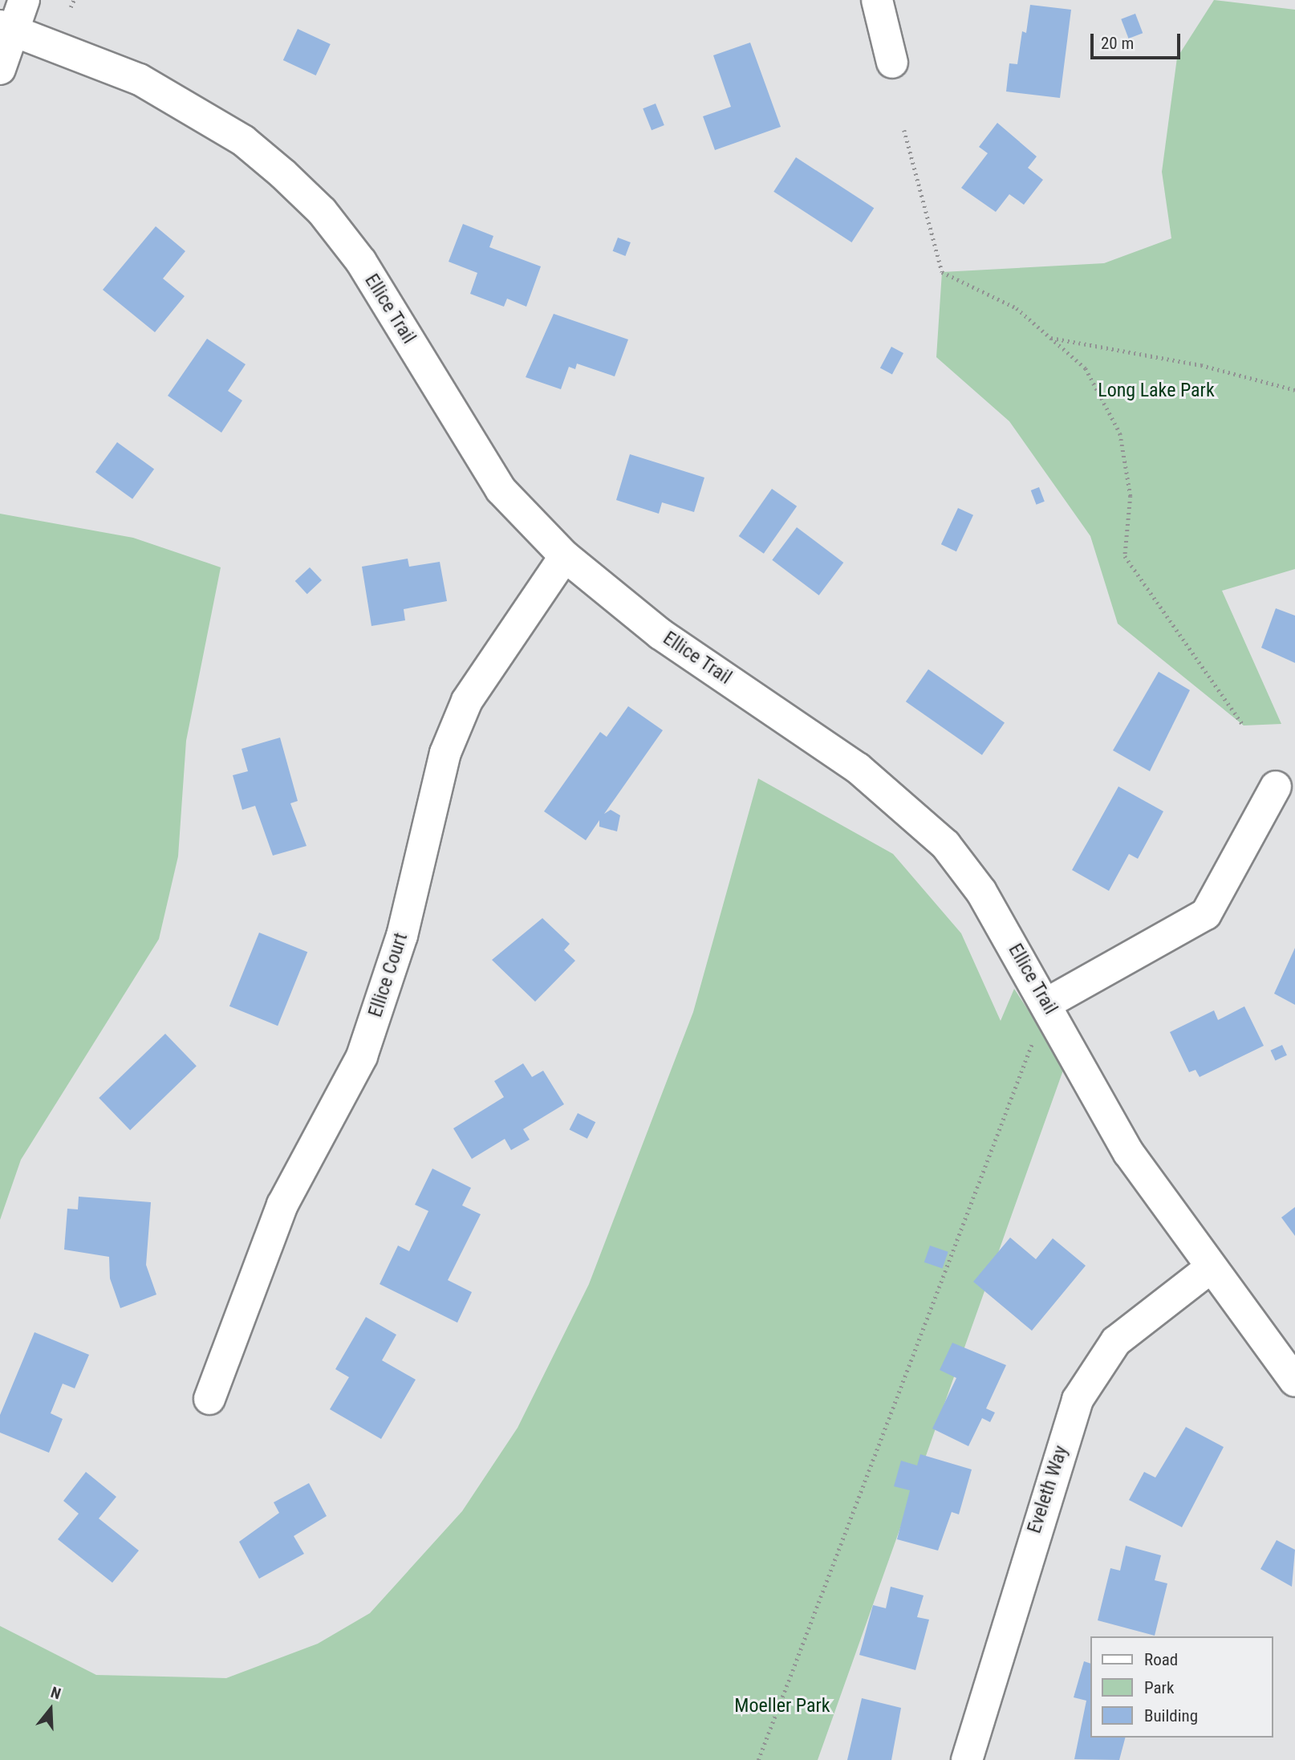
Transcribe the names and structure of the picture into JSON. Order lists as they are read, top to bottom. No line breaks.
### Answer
{"streets":{"street":["Ellice Trail","Ellice Court","Eveleth Way"]},"crossings":[["Ellice Trail","Ellice Court"],["Ellice Trail","Eveleth Way"]],"parks":["Long Lake Park","Moeller Park"],"legend":["Road","Park","Building"],"scale_bar":"20 m","north":"top"}
